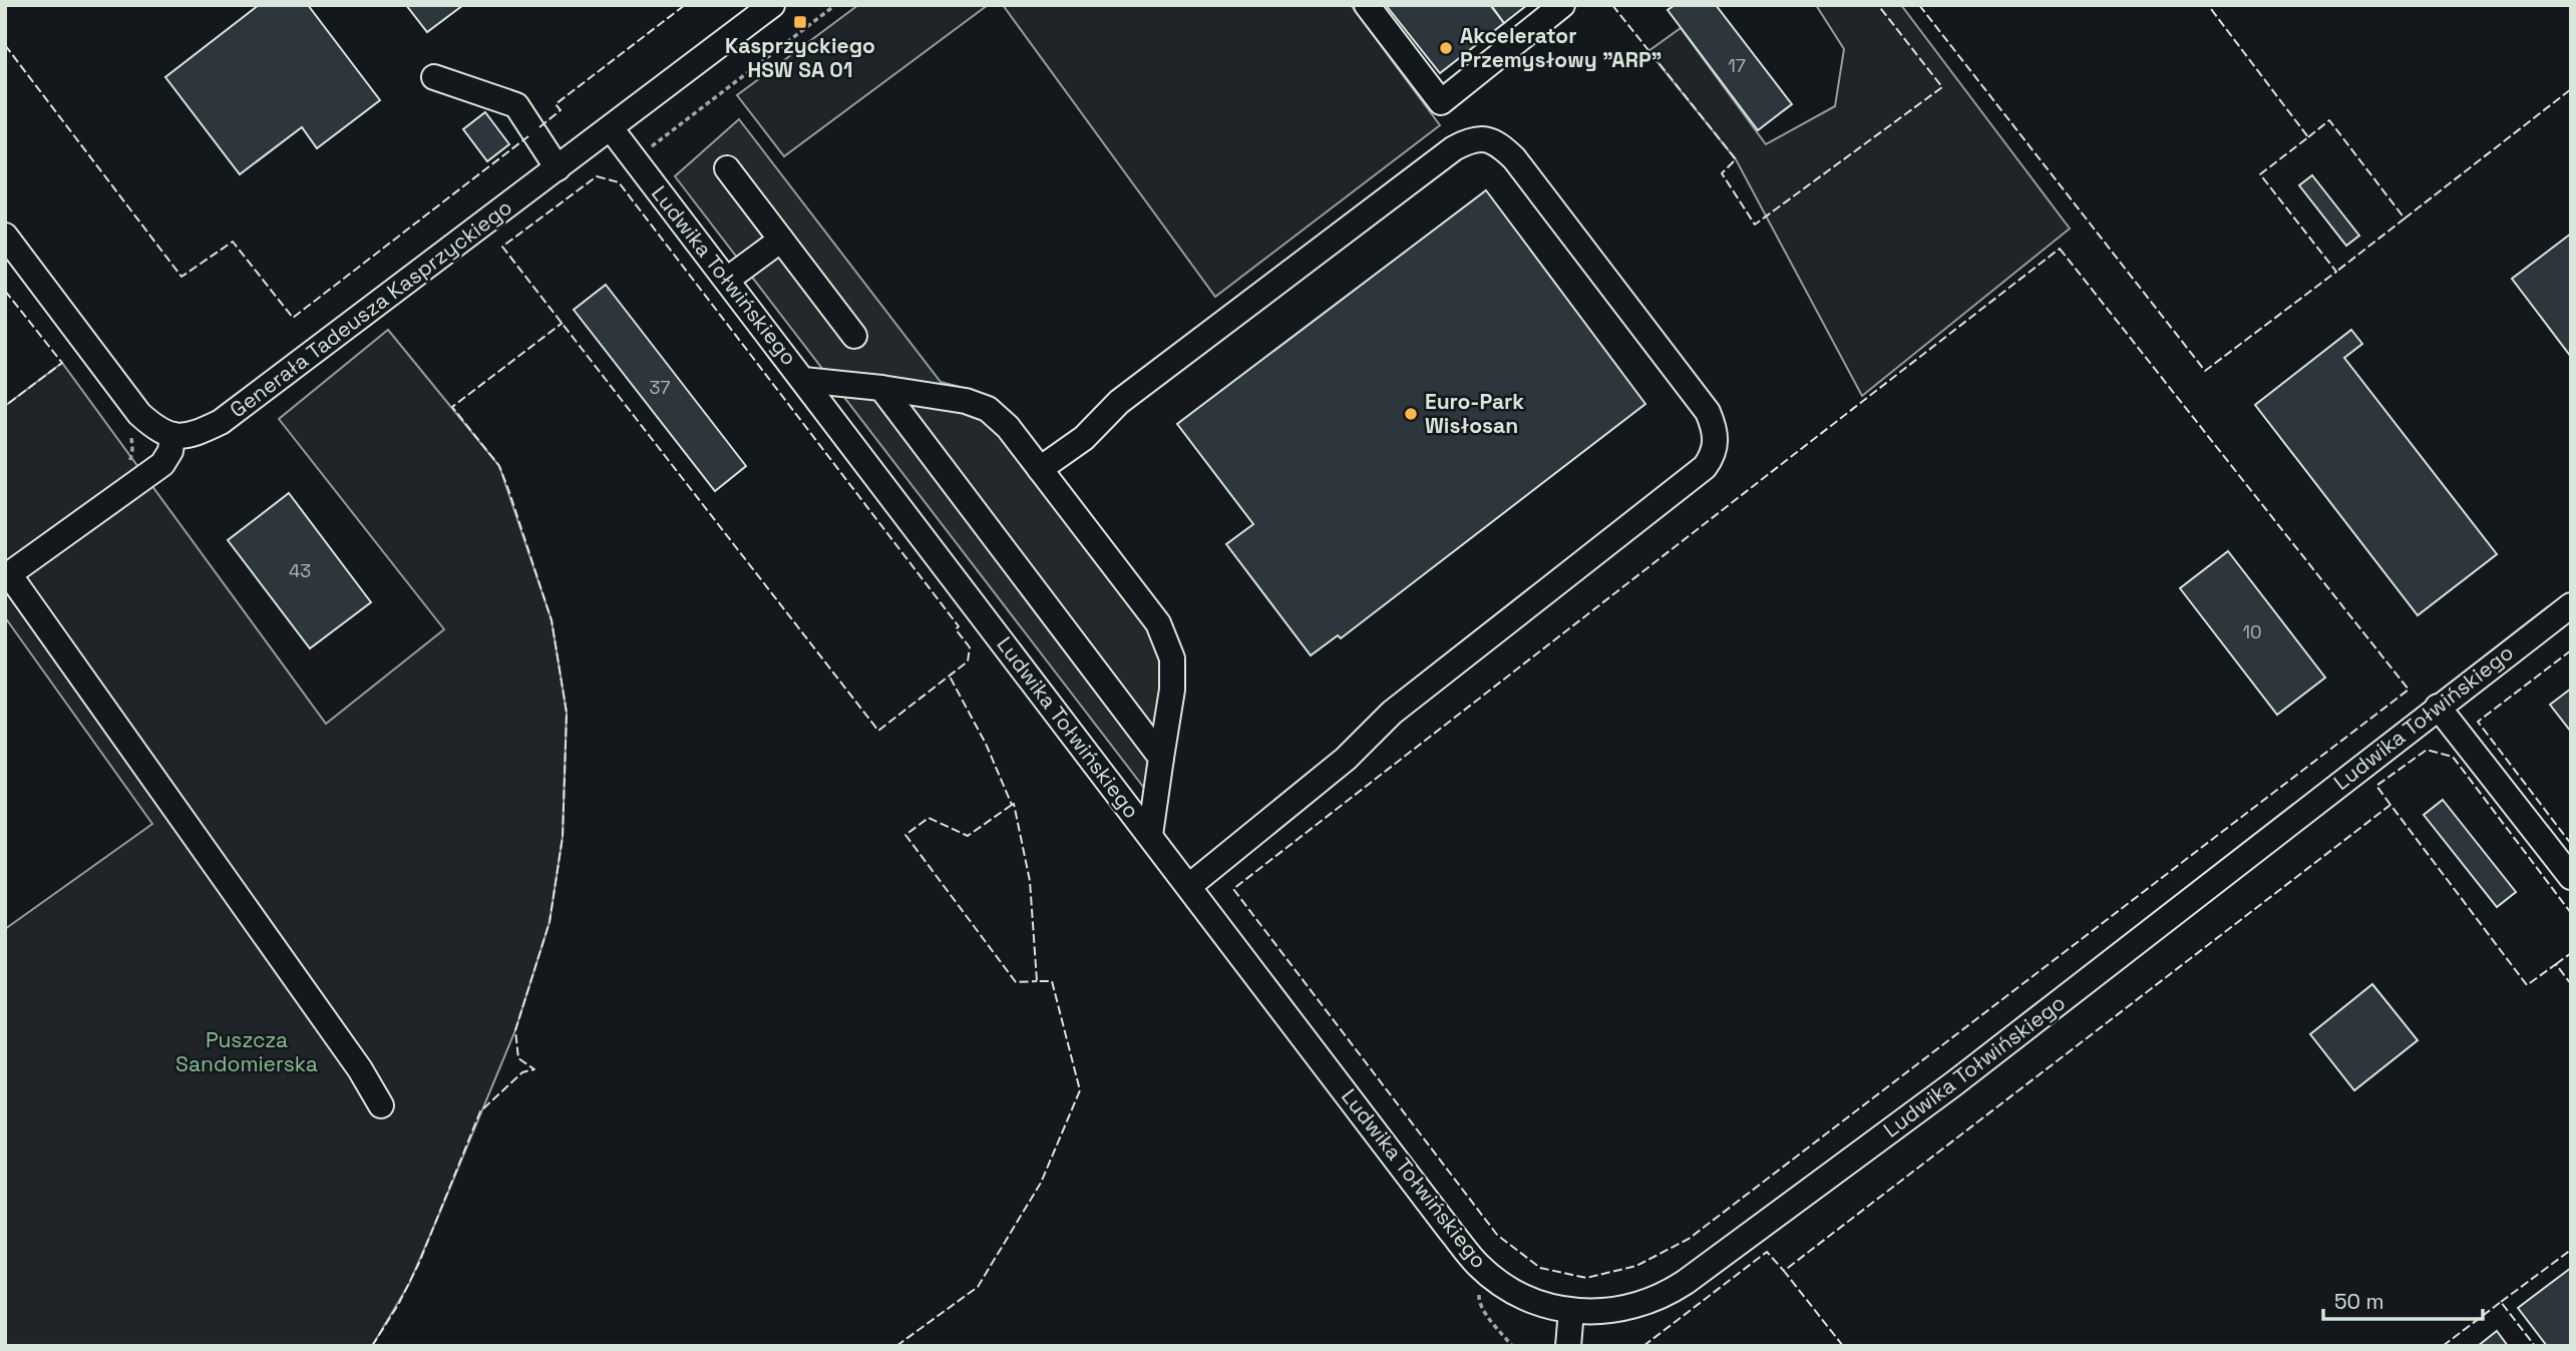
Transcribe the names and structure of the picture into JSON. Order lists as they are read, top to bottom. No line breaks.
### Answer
{"streets":{"street":["Ludwika Tołwińskiego","Generała Tadeusza Kasprzyckiego"]},"crossings":[["Ludwika Tołwińskiego","Generała Tadeusza Kasprzyckiego"]],"parks":["Puszcza Sandomierska"],"places":{"transit":["Kasprzyckiego HSW SA 01"],"other":["Akcelerator Przemysłowy \"ARP\"","Euro-Park Wisłosan"]},"house_numbers":["17","37","43","10"],"scale_bar":"50 m"}
